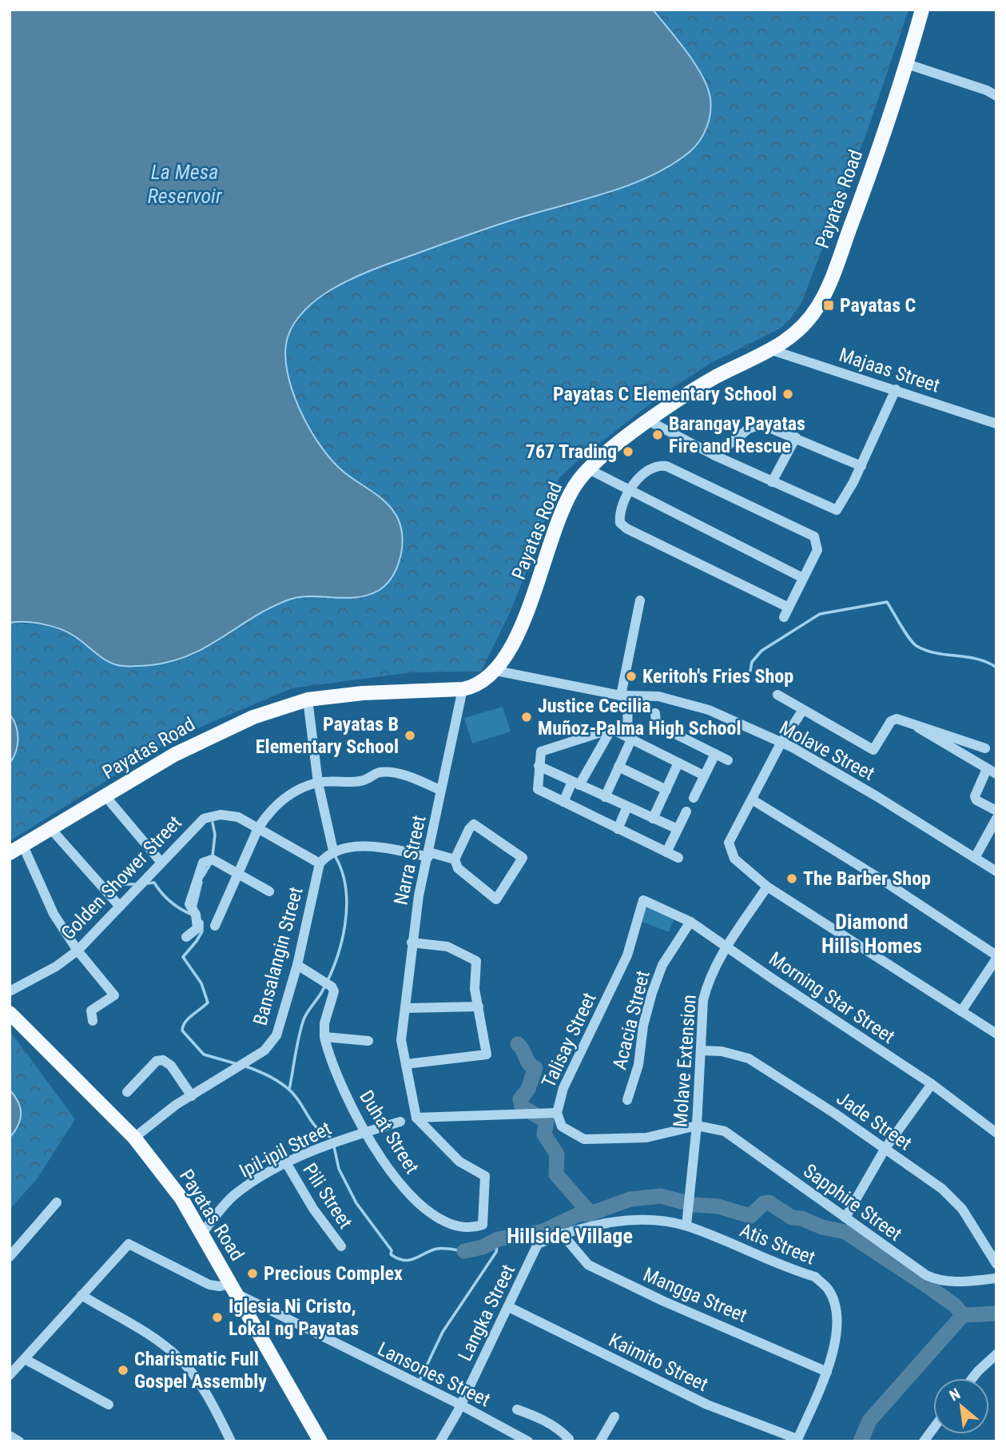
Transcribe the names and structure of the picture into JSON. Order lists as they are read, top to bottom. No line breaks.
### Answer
{"streets":{"main road":["Payatas Road"],"street":["Majaas Street","Molave Street","Narra Street","Golden Shower Street","Bansalangin Street","Morning Star Street","Acacia Street","Talisay Street","Molave Extension","Jade Street","Duhat Street","Ipil-ipil Street","Pili Street","Sapphire Street","Atis Street","Mangga Street","Langka Street","Kaimito Street","Lansones Street"]},"crossings":[["Payatas Road","Majaas Street"],["Payatas Road","Molave Street"],["Payatas Road","Narra Street"],["Payatas Road","Bansalangin Street"],["Payatas Road","Ipil-ipil Street"],["Payatas Road","Lansones Street"],["Narra Street","Duhat Street"],["Golden Shower Street","Bansalangin Street"],["Morning Star Street","Acacia Street"],["Morning Star Street","Talisay Street"],["Morning Star Street","Molave Extension"],["Talisay Street","Molave Extension"],["Talisay Street","Sapphire Street"],["Molave Extension","Jade Street"],["Molave Extension","Sapphire Street"],["Molave Extension","Atis Street"],["Molave Extension","Langka Street"],["Duhat Street","Ipil-ipil Street"],["Ipil-ipil Street","Pili Street"],["Atis Street","Mangga Street"],["Atis Street","Langka Street"],["Atis Street","Kaimito Street"],["Mangga Street","Langka Street"],["Langka Street","Kaimito Street"],["Langka Street","Lansones Street"]],"districts":["Diamond Hills Homes","Hillside Village"],"water":["La Mesa Reservoir"],"places":{"transit":["Payatas C"],"other":["Payatas C Elementary School","Barangay Payatas Fire and Rescue","767 Trading","Keritoh's Fries Shop","Justice Cecilia Muñoz-Palma High School","Payatas B Elementary School","The Barber Shop","Precious Complex","Iglesia Ni Cristo, Lokal ng Payatas","Charismatic Full Gospel Assembly"]},"north":"top left"}
